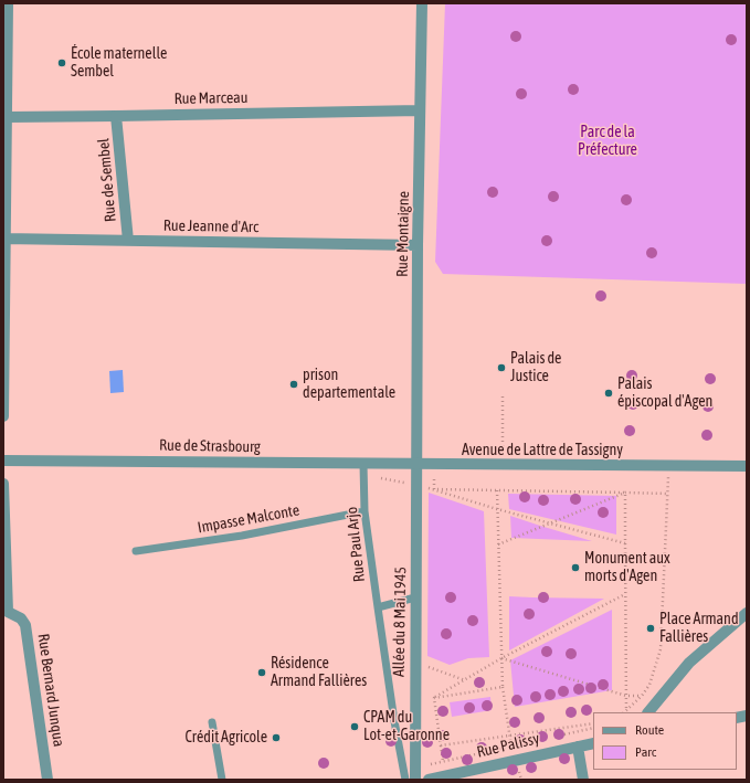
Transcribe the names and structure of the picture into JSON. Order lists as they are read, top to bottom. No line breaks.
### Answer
{"streets":{"street":["Rue Marceau","Rue de Sembel","Rue Jeanne d'Arc","Rue Montaigne","Rue de Strasbourg","Avenue de Lattre de Tassigny","Allée du 8 Mai 1945","Rue Bernard Junqua","Rue Palissy"],"lane":["Impasse Malconte","Rue Paul Arjo"]},"crossings":[["Rue Marceau","Rue de Sembel"],["Rue Marceau","Rue Montaigne"],["Rue de Sembel","Rue Jeanne d'Arc"],["Rue Jeanne d'Arc","Rue Montaigne"],["Rue Montaigne","Rue de Strasbourg"],["Rue Montaigne","Avenue de Lattre de Tassigny"],["Rue Montaigne","Allée du 8 Mai 1945"],["Rue de Strasbourg","Avenue de Lattre de Tassigny"],["Rue de Strasbourg","Rue Paul Arjo"],["Rue de Strasbourg","Allée du 8 Mai 1945"],["Avenue de Lattre de Tassigny","Allée du 8 Mai 1945"],["Impasse Malconte","Rue Paul Arjo"]],"parks":["Parc de la Préfecture"],"places":["École maternelle Sembel","Palais de Justice","prison departementale","Palais épiscopal d'Agen","Monument aux morts d'Agen","Place Armand Fallières","Résidence Armand Fallières","CPAM du Lot-et-Garonne","Crédit Agricole"],"legend":["Route","Parc"]}
